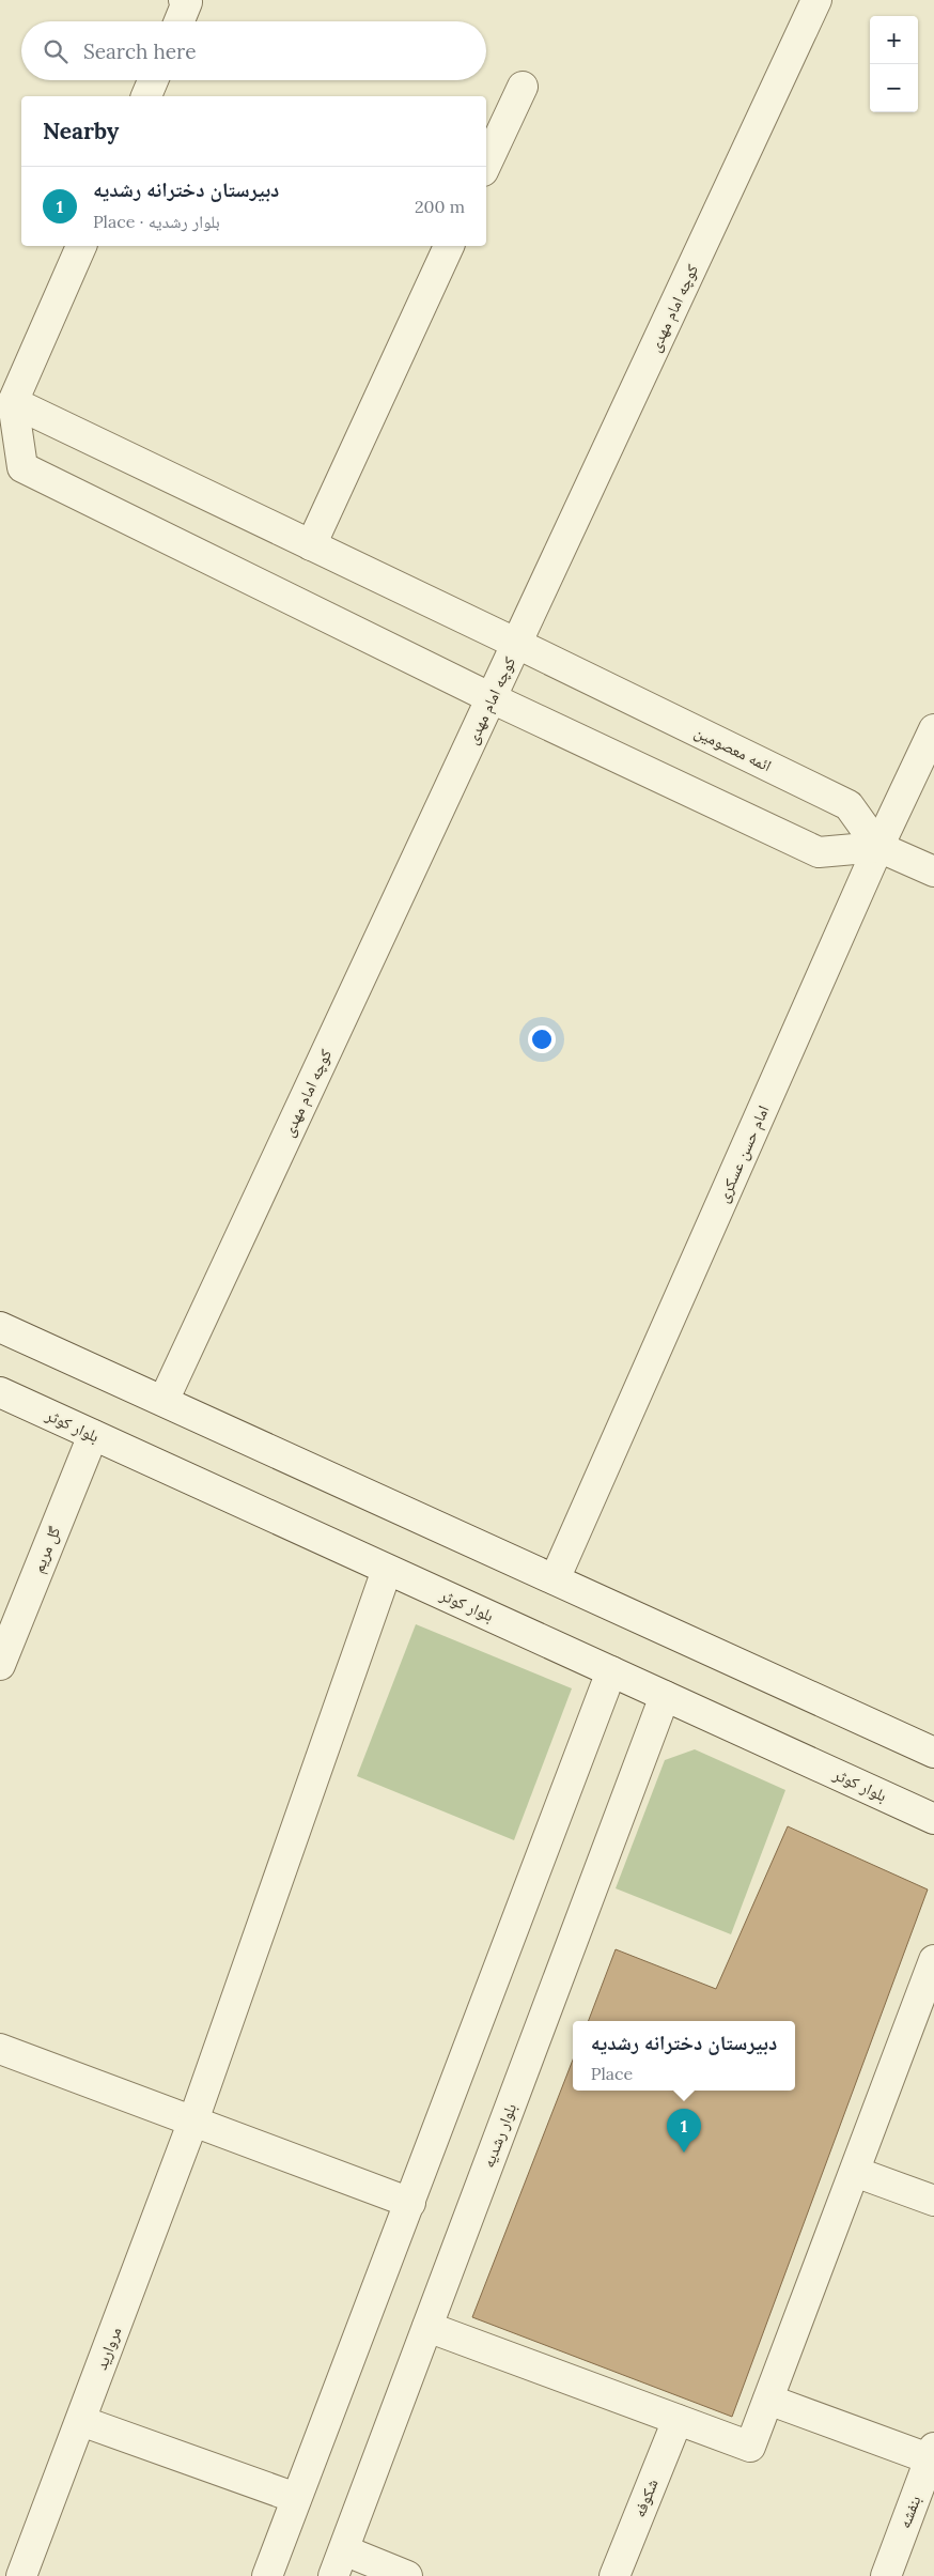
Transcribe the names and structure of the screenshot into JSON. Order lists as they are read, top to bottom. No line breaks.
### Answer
{"streets":{"street":["کوچه امام مهدی","ائمه معصومین","امام حسن عسکری","بلوار کوثر","گل مریم","بلوار رشدیه","مروارید","شکوفه","بنفشه"]},"crossings":[["کوچه امام مهدی","ائمه معصومین"],["ائمه معصومین","امام حسن عسکری"],["بلوار کوثر","گل مریم"],["بلوار کوثر","بلوار رشدیه"],["بلوار کوثر","مروارید"]],"page":{"map_buttons":["+","−"],"search":"Search here","heading":"Nearby","list":[{"mark":"1","name":"دبیرستان دخترانه رشدیه","note":"Place · بلوار رشدیه","value":"200 m"}],"popup":["دبیرستان دخترانه رشدیه","Place"],"pins":"1"}}
